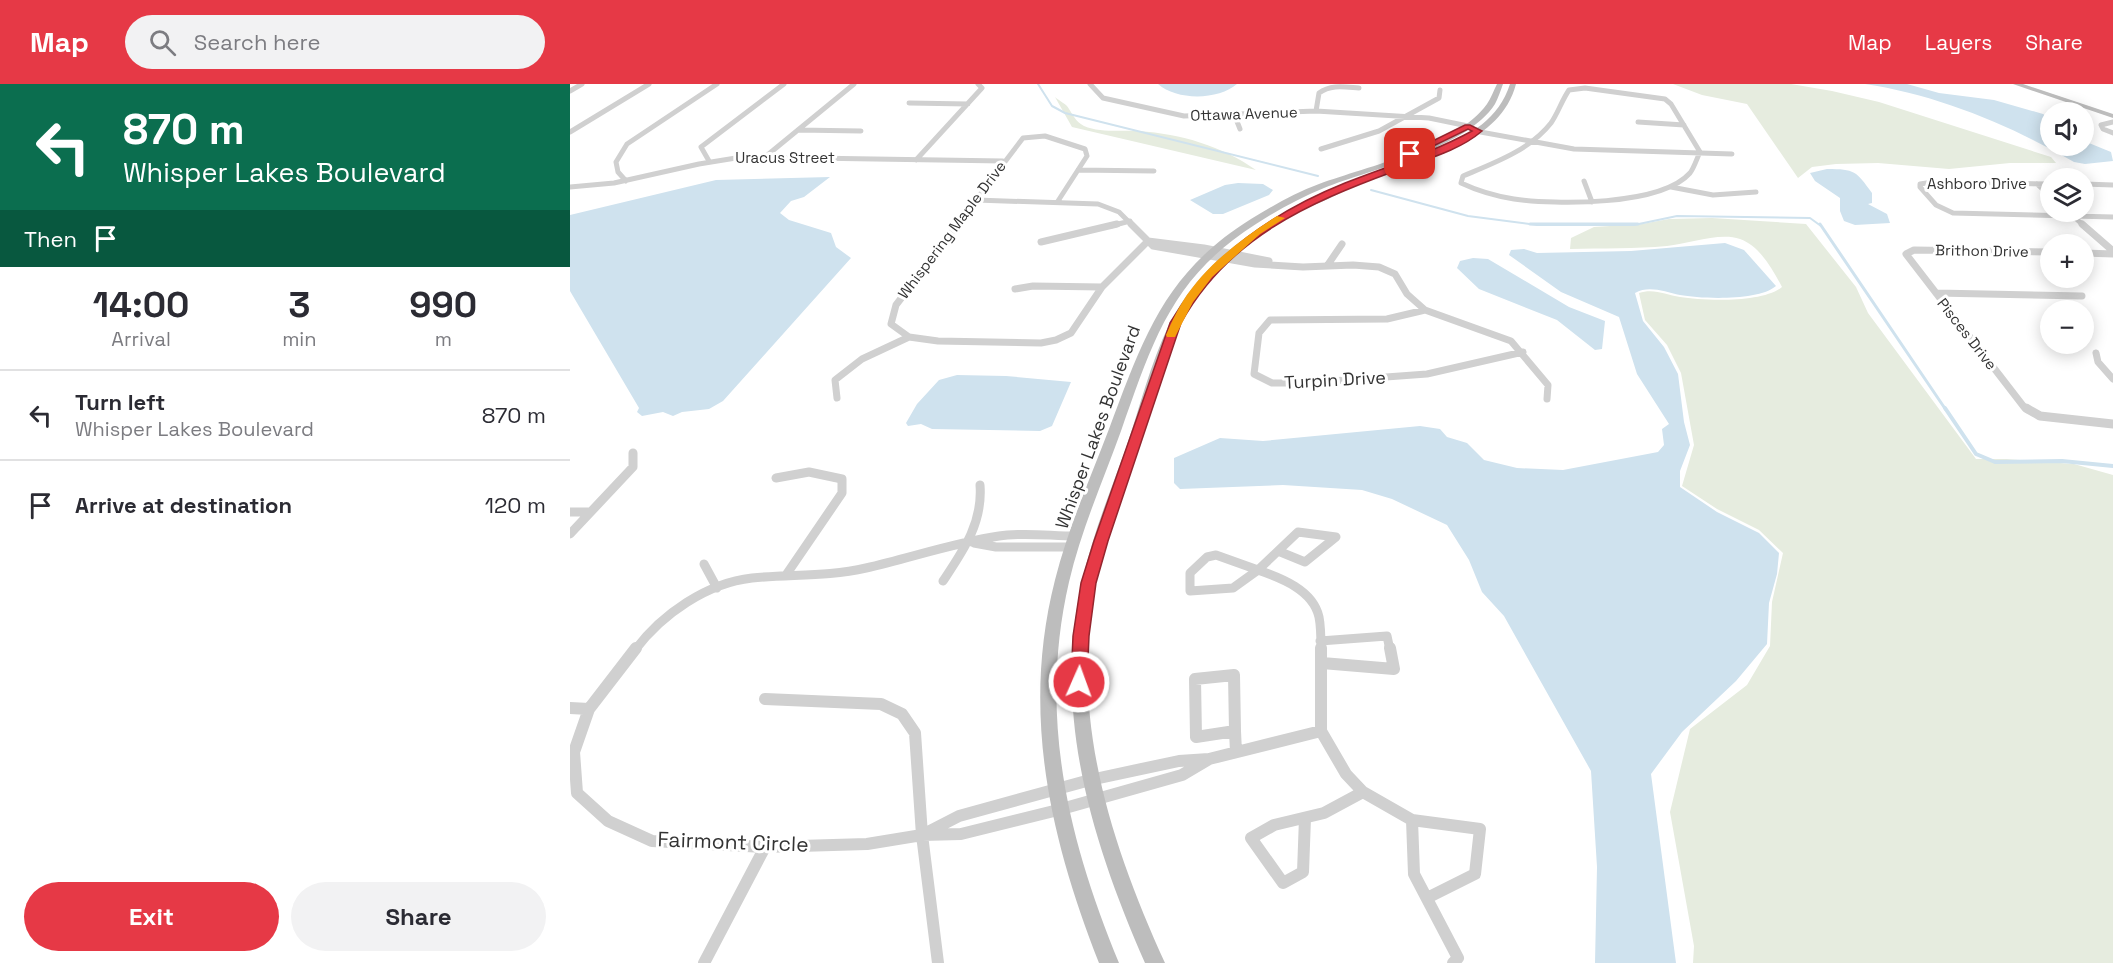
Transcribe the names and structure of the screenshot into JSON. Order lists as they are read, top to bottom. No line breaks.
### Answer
{"streets":{"street":["Ottawa Avenue","Uracus Street","Ashboro Drive","Whispering Maple Drive","Brithon Drive","Pisces Drive","Turpin Drive","Whisper Lakes Boulevard","Fairmont Circle"]},"crossings":[["Ottawa Avenue","Whisper Lakes Boulevard"],["Uracus Street","Whispering Maple Drive"],["Brithon Drive","Pisces Drive"],["Whisper Lakes Boulevard","Fairmont Circle"]],"page":{"header":"Map","search":"Search here","nav":["Map","Layers","Share"],"turn":["870 m","Whisper Lakes Boulevard"],"map_buttons":["+","−"],"then":"Then","eta":["14:00","Arrival","3","min","990","m"],"list":[{"name":"Turn left","note":"Whisper Lakes Boulevard","value":"870 m"},{"name":"Arrive at destination","value":"120 m"}],"buttons":["Exit","Share"]}}
